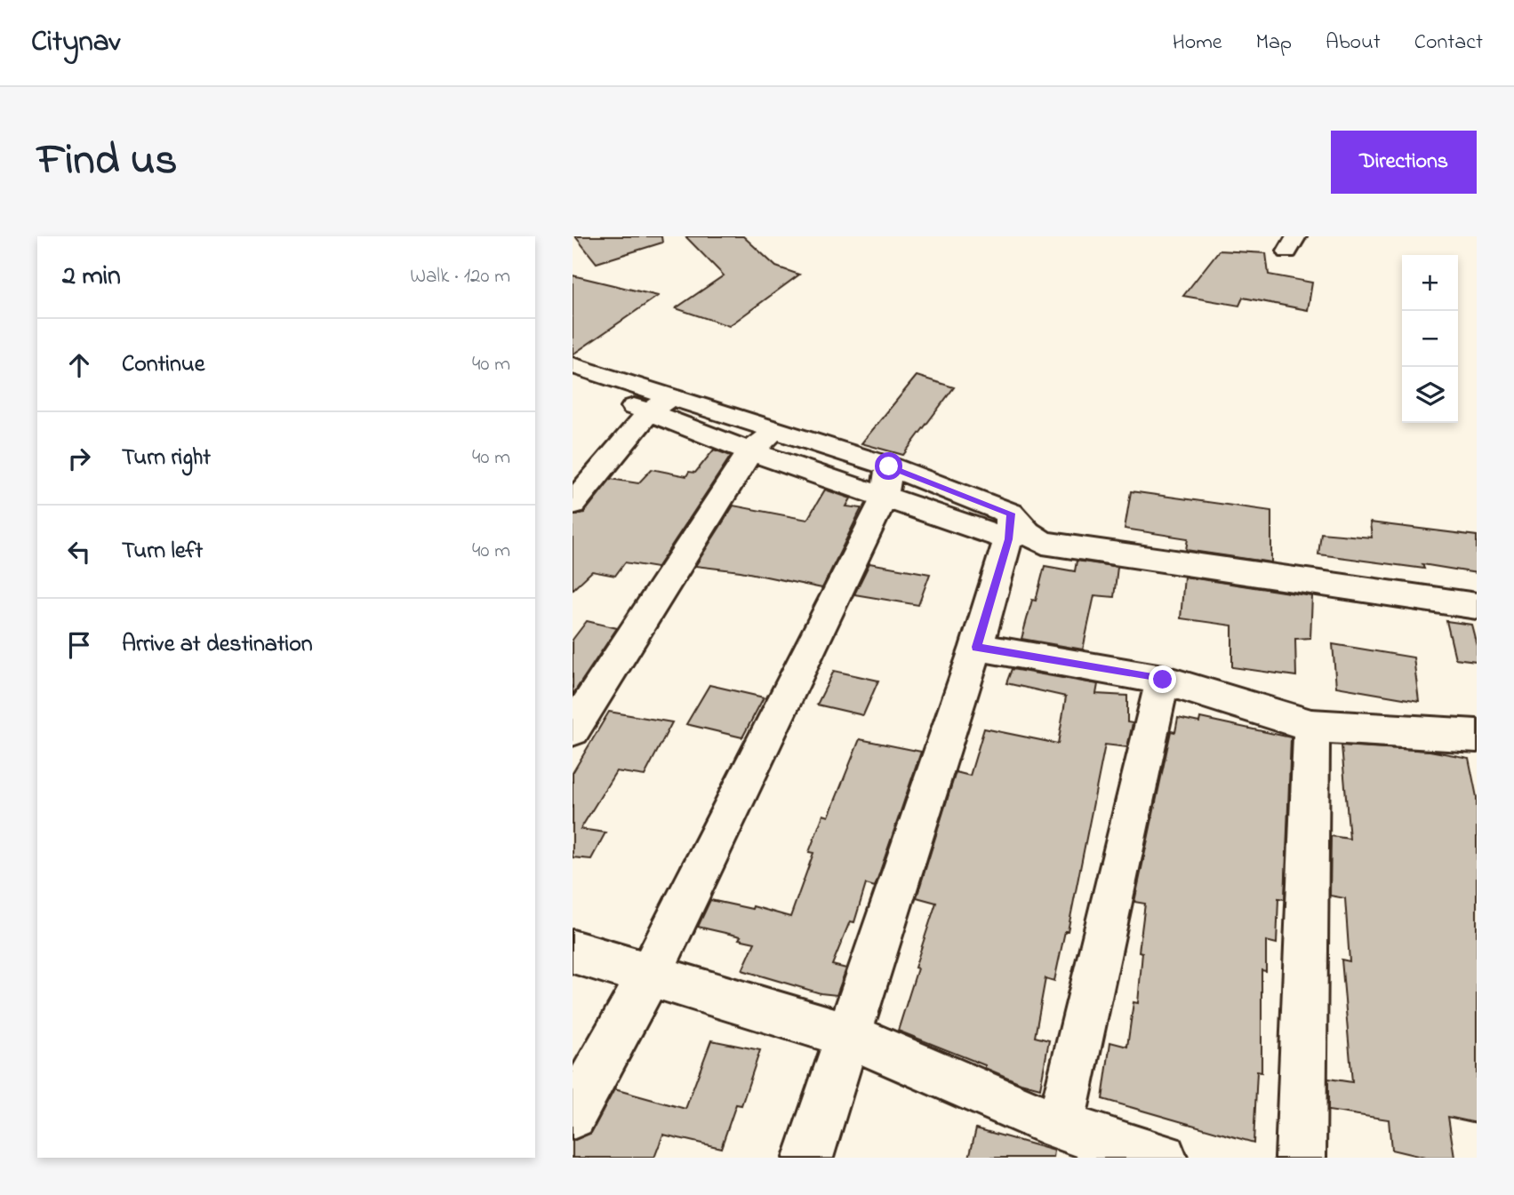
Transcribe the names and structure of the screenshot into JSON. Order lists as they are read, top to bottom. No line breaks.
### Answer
{"page":{"header":"Citynav","nav":["Home","Map","About","Contact"],"title":"Find us","buttons":"Directions","heading":["2 min","Walk · 120 m"],"map_buttons":["+","−"],"list":[["Continue","40 m"],["Turn right","40 m"],["Turn left","40 m"],"Arrive at destination"]}}
